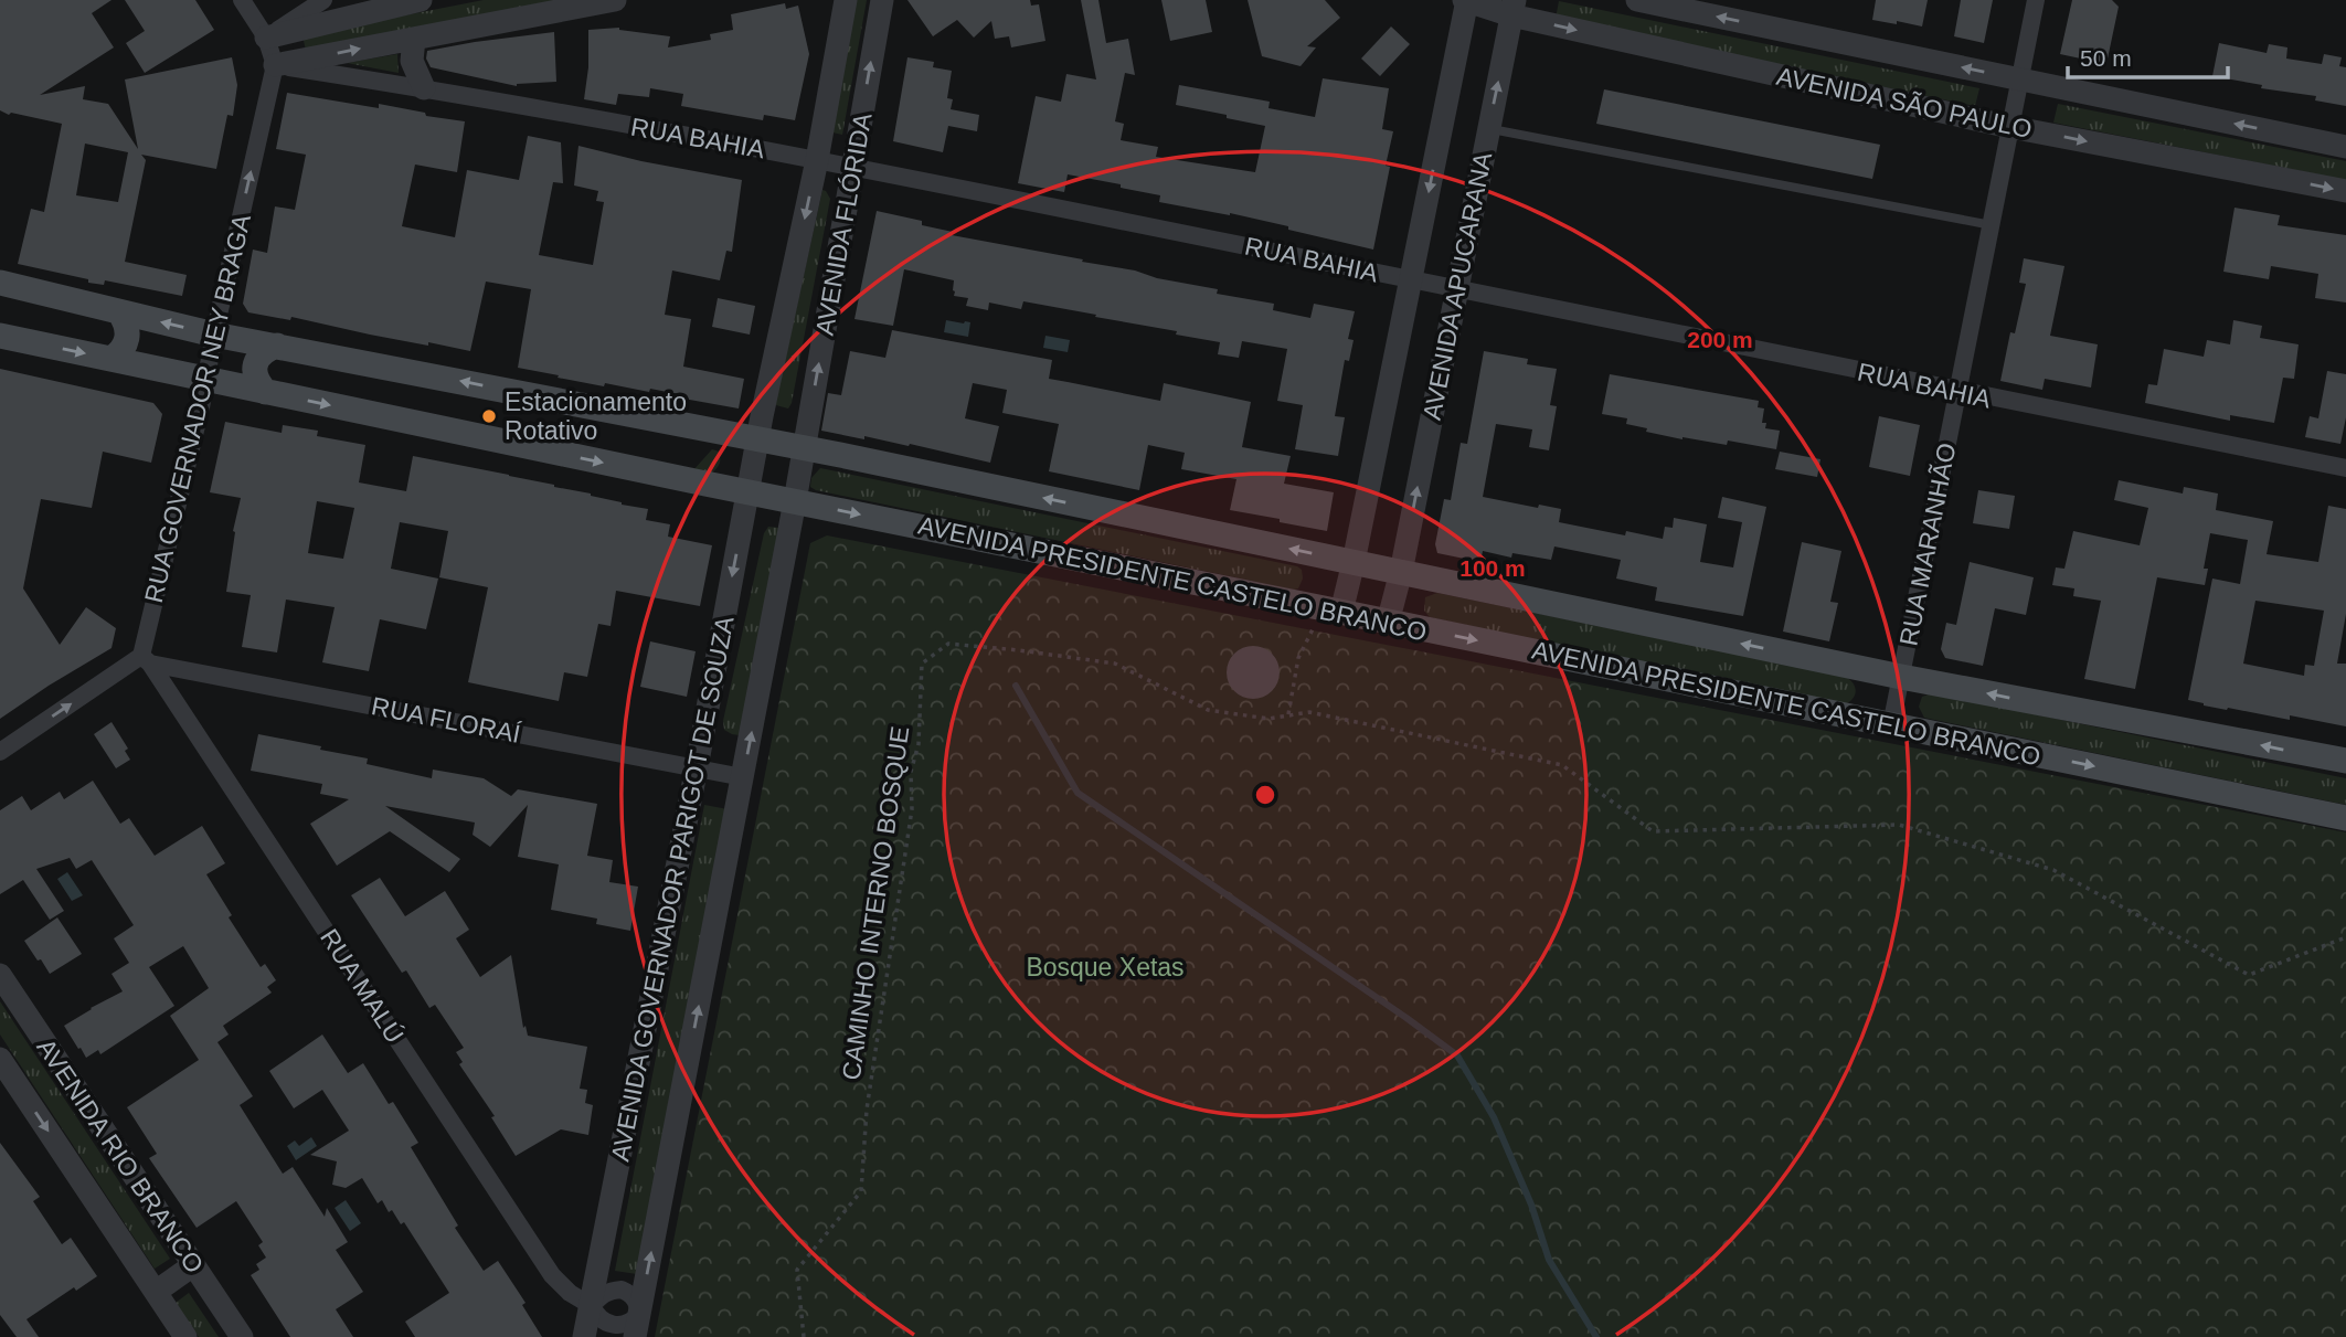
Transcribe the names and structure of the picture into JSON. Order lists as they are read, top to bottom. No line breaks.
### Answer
{"streets":{"main road":["AVENIDA PRESIDENTE CASTELO BRANCO"],"street":["AVENIDA SÃO PAULO","RUA BAHIA","AVENIDA FLÓRIDA","AVENIDA APUCARANA","RUA GOVERNADOR NEY BRAGA","RUA MARANHÃO","RUA FLORAÍ","AVENIDA GOVERNADOR PARIGOT DE SOUZA","RUA MALÚ","AVENIDA RIO BRANCO"],"path":["CAMINHO INTERNO BOSQUE"]},"crossings":[["AVENIDA SÃO PAULO","AVENIDA APUCARANA"],["AVENIDA SÃO PAULO","RUA MARANHÃO"],["RUA BAHIA","AVENIDA FLÓRIDA"],["RUA BAHIA","AVENIDA APUCARANA"],["RUA BAHIA","RUA GOVERNADOR NEY BRAGA"],["RUA BAHIA","RUA MARANHÃO"],["AVENIDA FLÓRIDA","AVENIDA PRESIDENTE CASTELO BRANCO"],["AVENIDA FLÓRIDA","AVENIDA GOVERNADOR PARIGOT DE SOUZA"],["AVENIDA APUCARANA","AVENIDA PRESIDENTE CASTELO BRANCO"],["RUA GOVERNADOR NEY BRAGA","AVENIDA PRESIDENTE CASTELO BRANCO"],["RUA GOVERNADOR NEY BRAGA","RUA FLORAÍ"],["RUA GOVERNADOR NEY BRAGA","RUA MALÚ"],["RUA MARANHÃO","AVENIDA PRESIDENTE CASTELO BRANCO"],["AVENIDA PRESIDENTE CASTELO BRANCO","AVENIDA GOVERNADOR PARIGOT DE SOUZA"],["RUA FLORAÍ","AVENIDA GOVERNADOR PARIGOT DE SOUZA"],["RUA FLORAÍ","RUA MALÚ"],["AVENIDA GOVERNADOR PARIGOT DE SOUZA","RUA MALÚ"]],"one_way":["RUA GOVERNADOR NEY BRAGA"],"parks":["Bosque Xetas"],"places":["Estacionamento Rotativo"],"scale_bar":"50 m","rings":["200 m","100 m"]}
